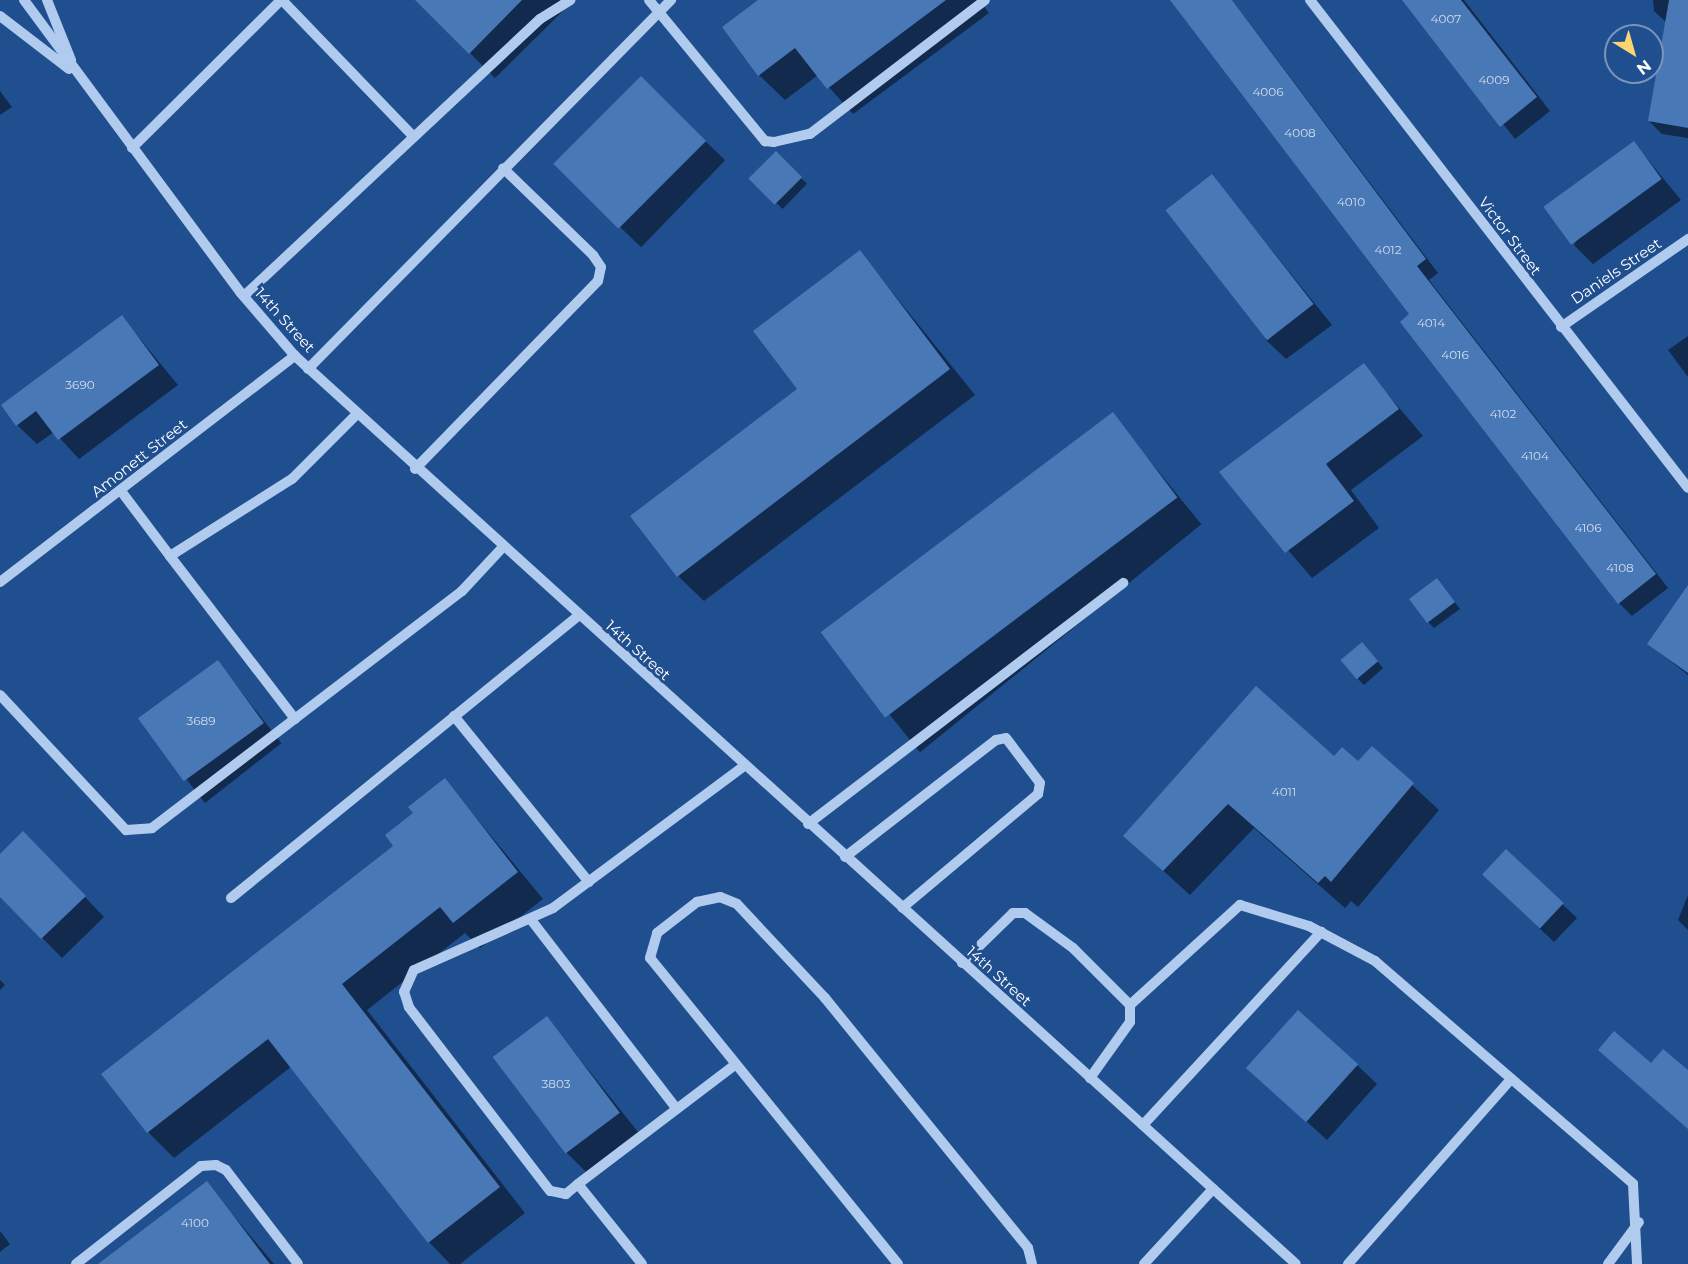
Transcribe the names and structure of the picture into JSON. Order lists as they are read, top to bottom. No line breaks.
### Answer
{"streets":{"street":["Victor Street","Daniels Street","14th Street","Amonett Street"]},"crossings":[["Victor Street","Daniels Street"],["14th Street","Amonett Street"]],"house_numbers":["4007","4009","4006","4008","4010","4012","4014","4016","3690","4102","4104","4106","4108","3689","4011","3803","4100"],"north":"bottom right"}
